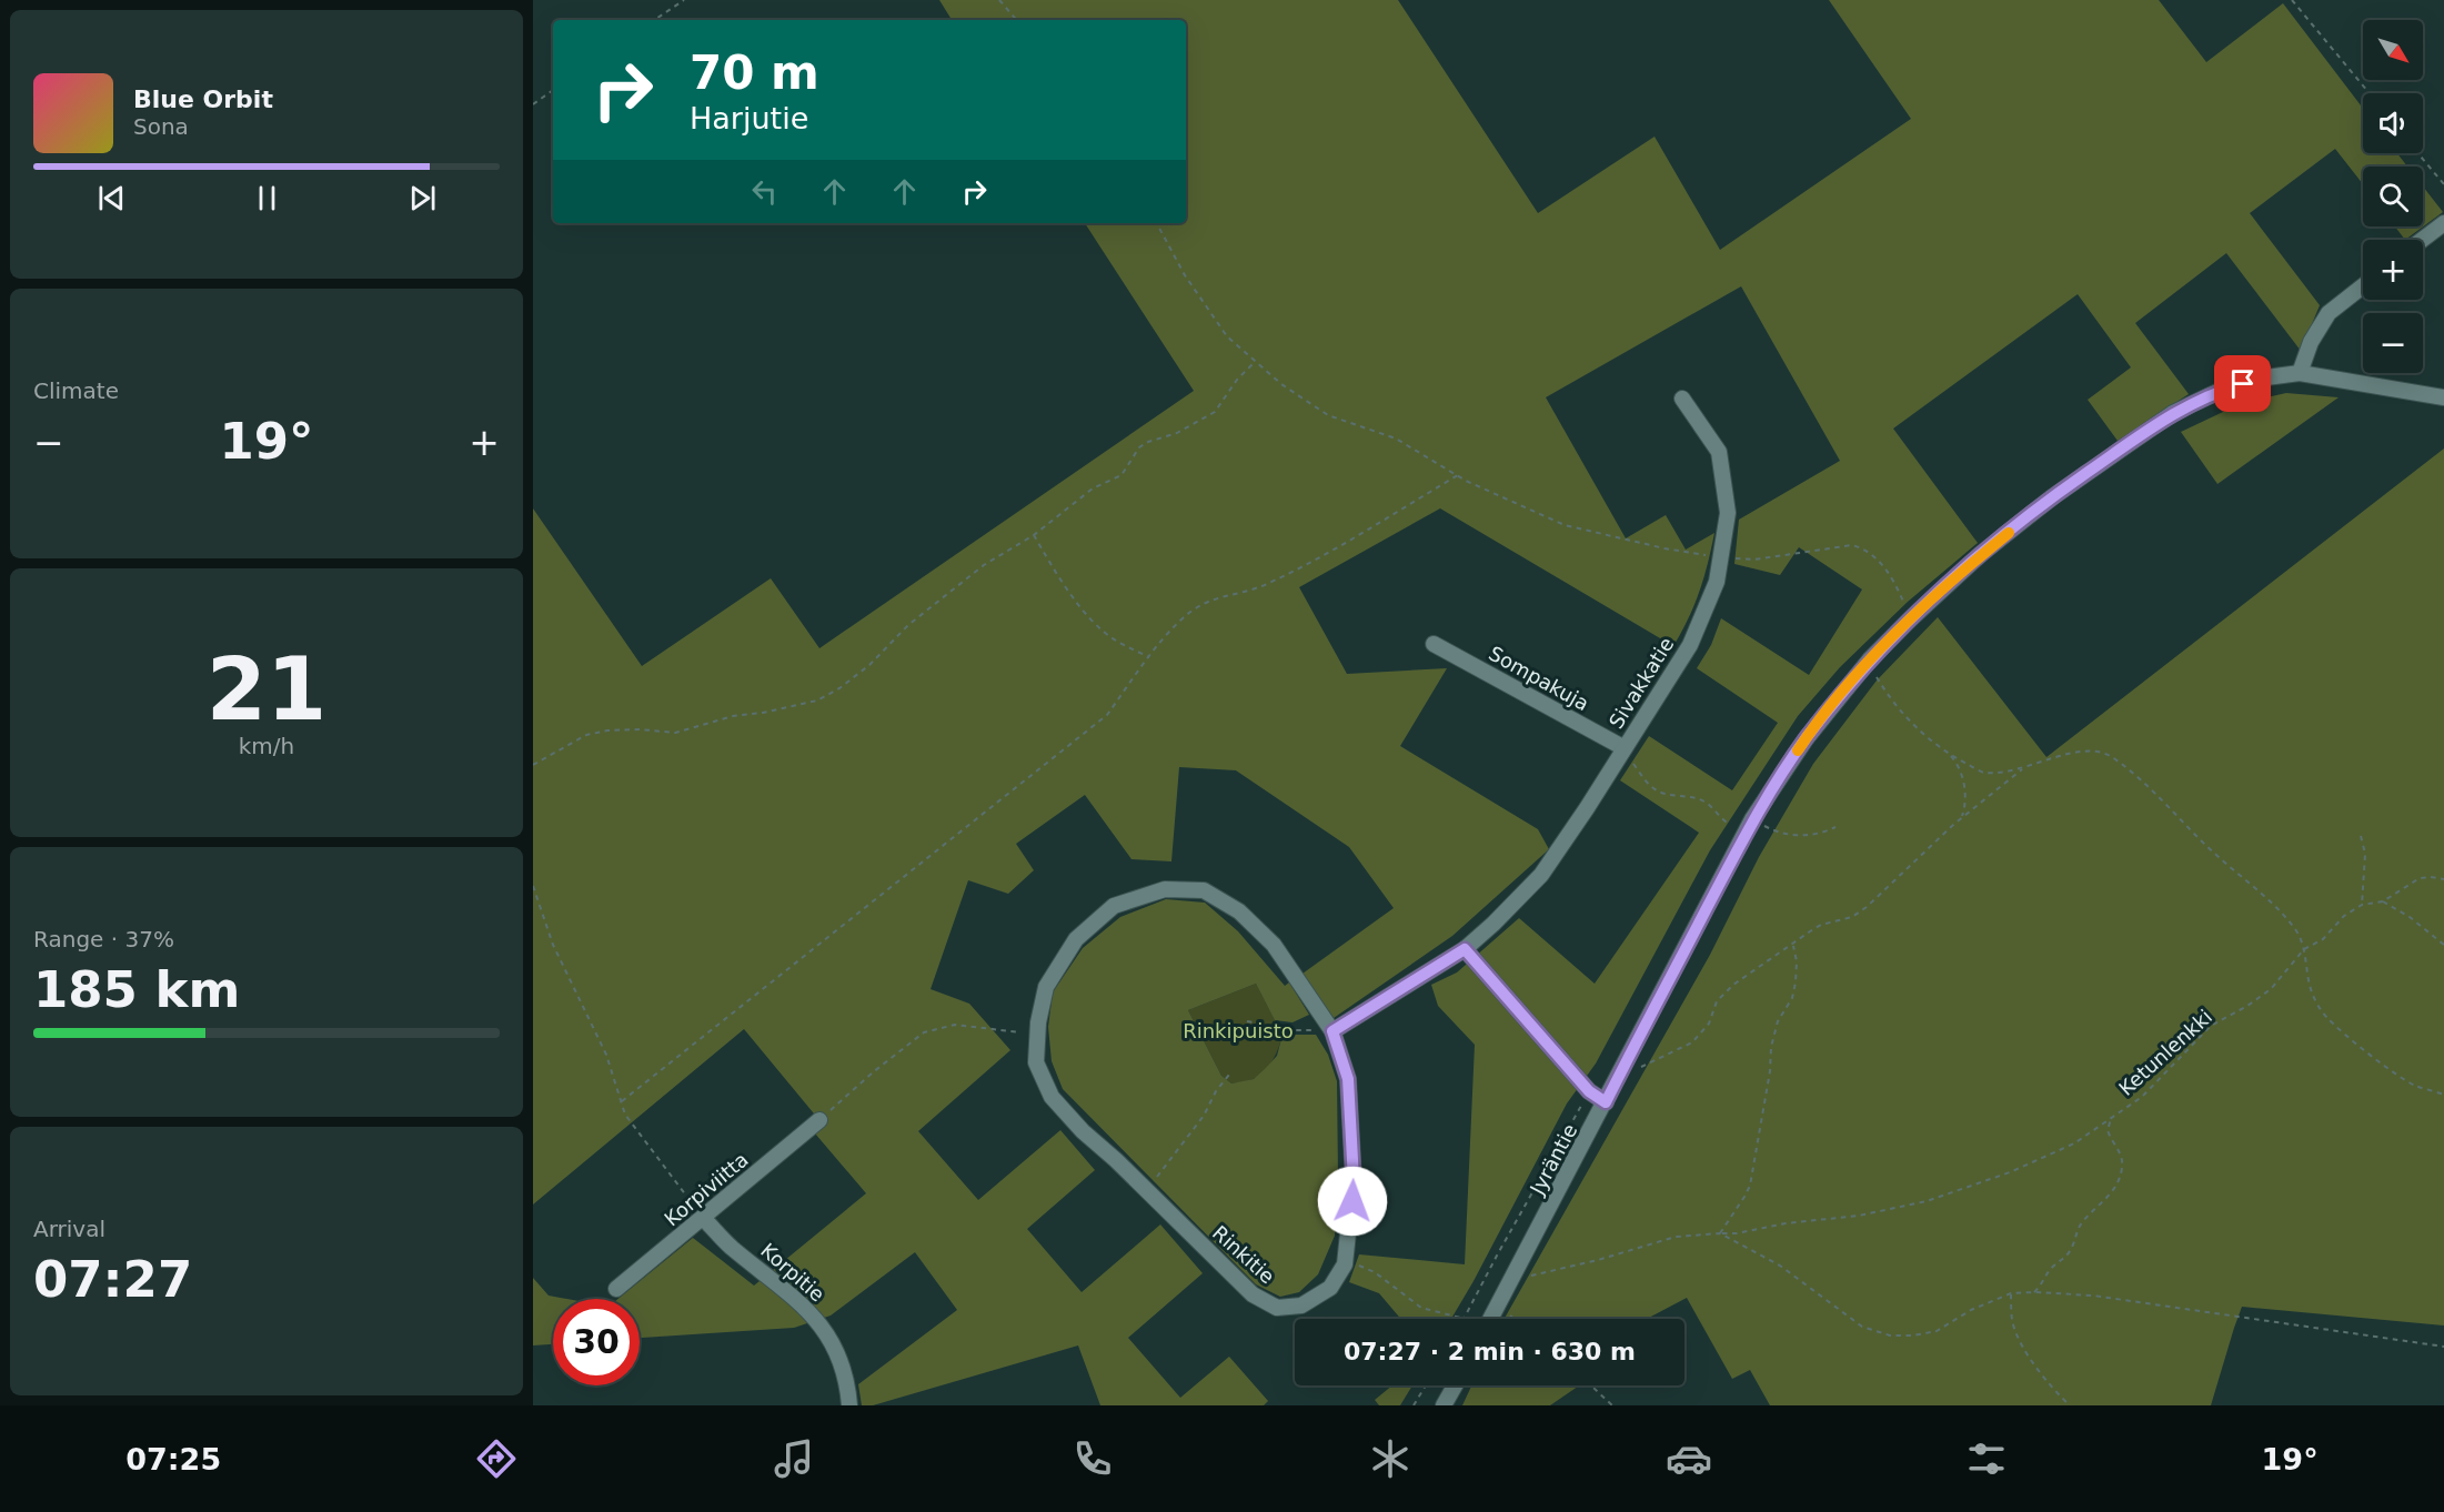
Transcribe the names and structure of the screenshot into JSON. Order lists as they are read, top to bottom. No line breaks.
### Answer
{"streets":{"street":["Sompakuja","Sivakkatie","Jyräntie","Korpiviitta","Rinkitie","Korpitie"],"path":["Ketunlenkki"]},"crossings":[["Sompakuja","Sivakkatie"],["Sivakkatie","Rinkitie"],["Korpiviitta","Korpitie"]],"parks":["Rinkipuisto"],"north":"bottom right","page":{"map_buttons":["+","−"],"turn":["70 m","Harjutie"],"song":["Blue Orbit","Sona"],"tile":["Climate",["21","km/h"],["Range · 37%","185 km"],["Arrival","07:27"]],"heat":["−","19°","+"],"limit":"30","trip":"07:27 · 2 min · 630 m","tabs":["07:25","19°"]}}
